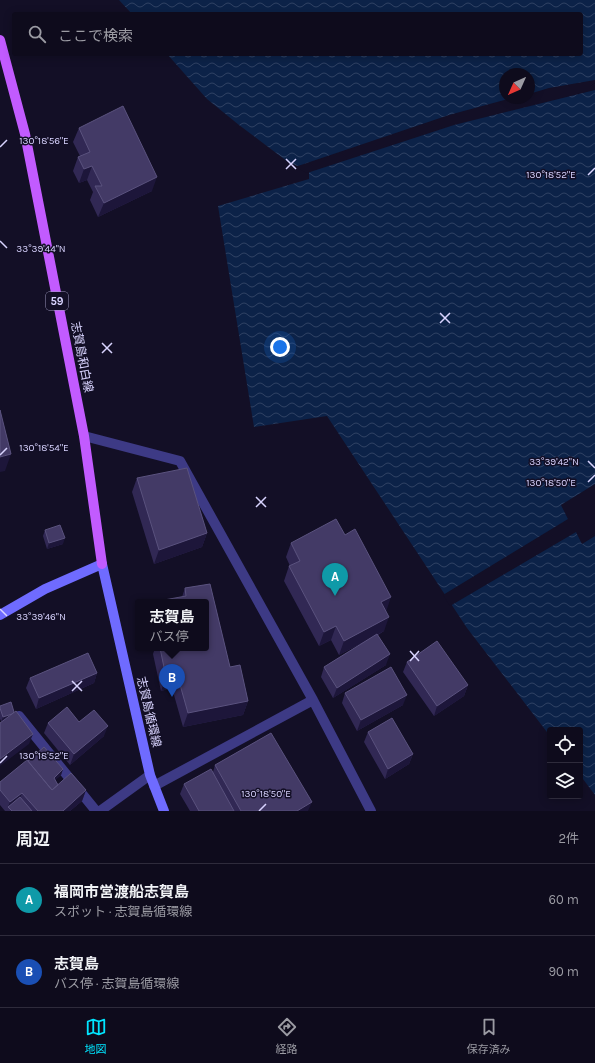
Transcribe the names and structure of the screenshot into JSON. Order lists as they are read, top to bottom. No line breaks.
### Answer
{"streets":{"main road":["59","志賀島和白線","志賀島循環線"]},"crossings":[["志賀島和白線","志賀島循環線"]],"north":"bottom left","page":{"search":"ここで検索","pins":["A","B"],"popup":["志賀島","バス停"],"heading":["周辺","2件"],"list":[{"mark":"A","name":"福岡市営渡船志賀島","note":"スポット · 志賀島循環線","value":"60 m"},{"mark":"B","name":"志賀島","note":"バス停 · 志賀島循環線","value":"90 m"}],"nav":["地図","経路","保存済み"]},"coordinates":["130°18'56\"E","130°18'52\"E","33°39'44\"N","130°18'54\"E","33°39'42\"N","130°18'50\"E","33°39'46\"N"]}
